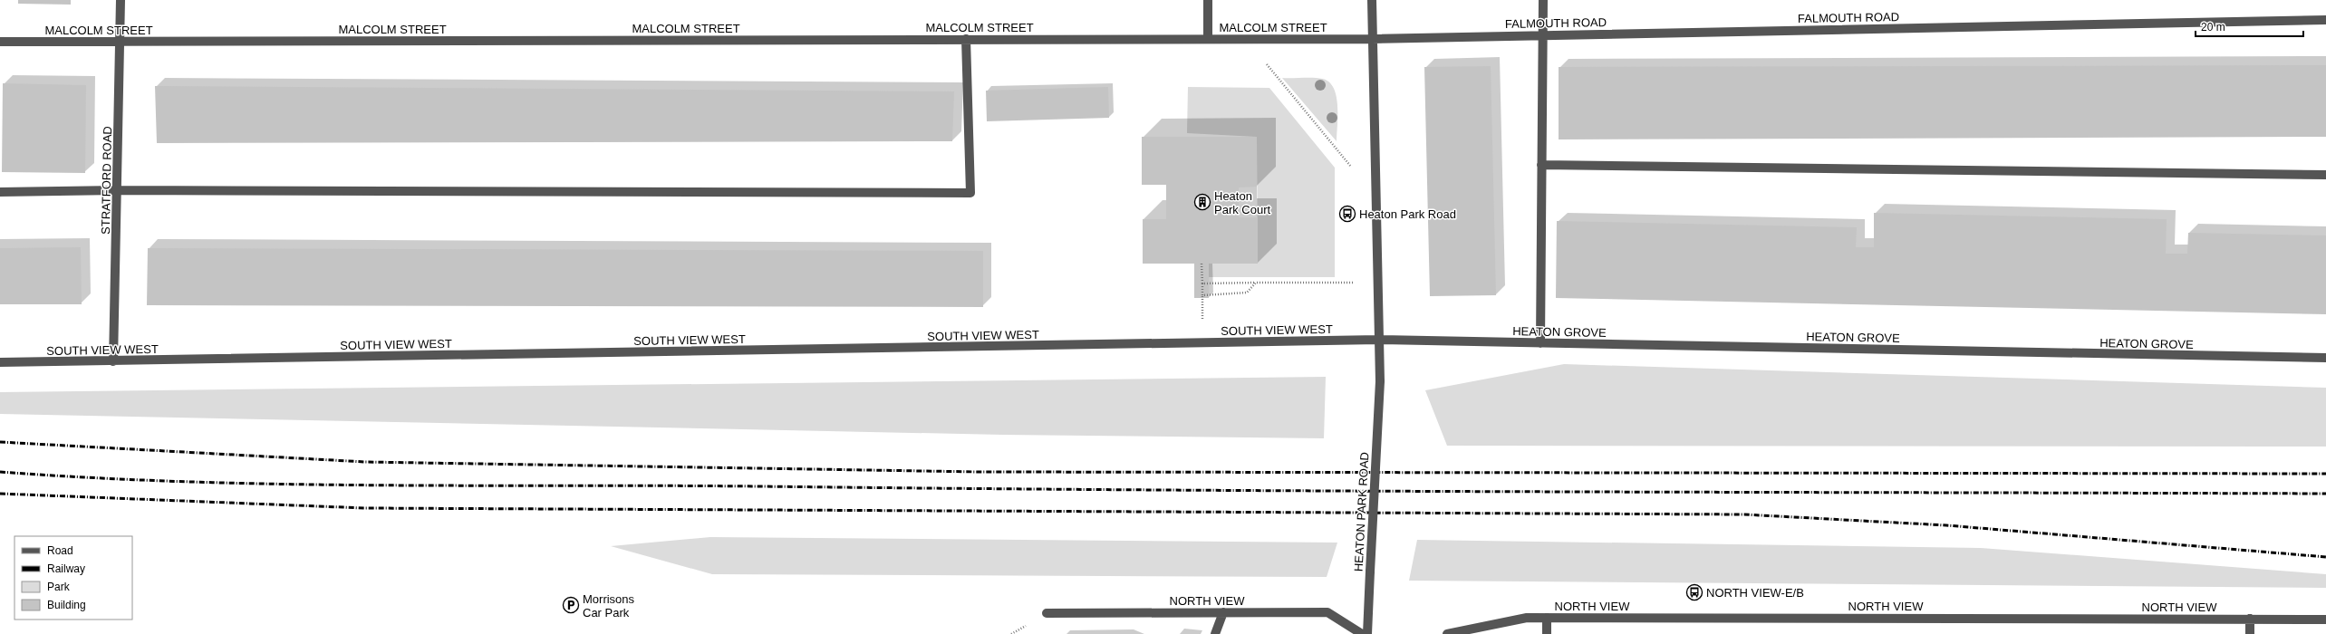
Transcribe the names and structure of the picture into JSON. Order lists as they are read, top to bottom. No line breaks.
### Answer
{"streets":{"street":["FALMOUTH ROAD","MALCOLM STREET","STRATFORD ROAD","SOUTH VIEW WEST","HEATON GROVE","HEATON PARK ROAD","NORTH VIEW"]},"crossings":[["FALMOUTH ROAD","MALCOLM STREET"],["FALMOUTH ROAD","HEATON PARK ROAD"],["MALCOLM STREET","STRATFORD ROAD"],["MALCOLM STREET","HEATON PARK ROAD"],["STRATFORD ROAD","SOUTH VIEW WEST"],["SOUTH VIEW WEST","HEATON GROVE"],["SOUTH VIEW WEST","HEATON PARK ROAD"],["HEATON GROVE","HEATON PARK ROAD"]],"places":{"building":["Heaton Park Court"],"bus stop":["Heaton Park Road","NORTH VIEW-E/B"],"parking":["Morrisons Car Park"]},"legend":["Road","Railway","Park","Building"],"scale_bar":"20 m"}
